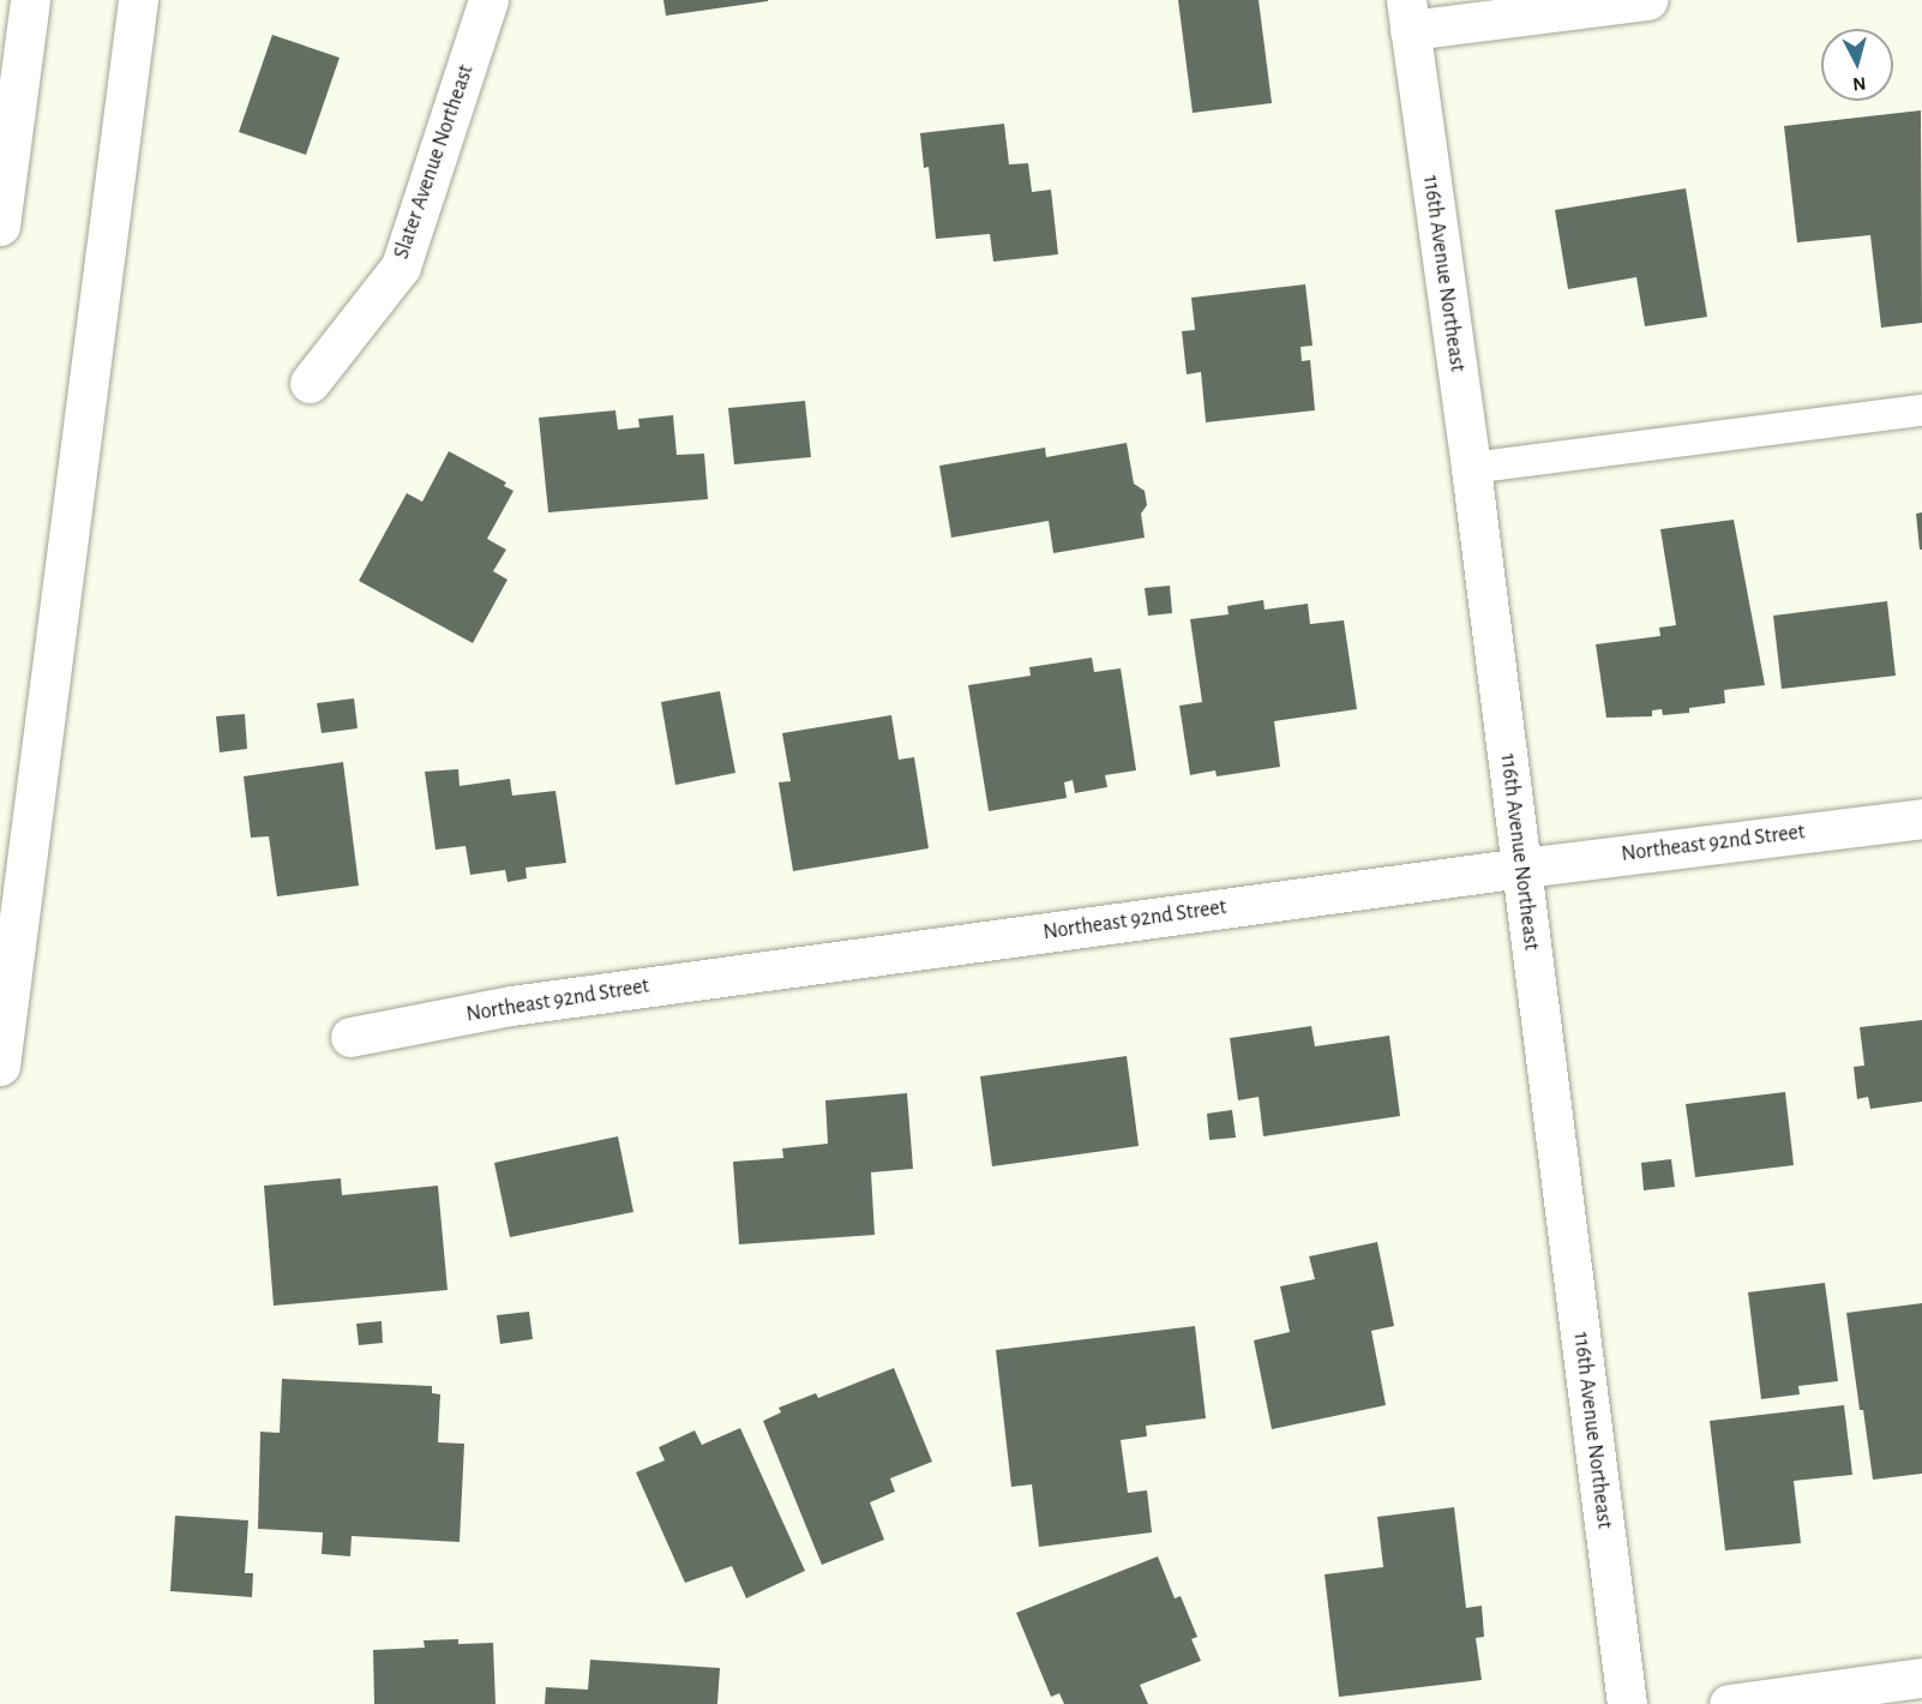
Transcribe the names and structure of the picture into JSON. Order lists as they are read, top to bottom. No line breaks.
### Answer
{"streets":{"main road":["Slater Avenue Northeast","116th Avenue Northeast","Northeast 92nd Street"]},"crossings":[["116th Avenue Northeast","Northeast 92nd Street"]],"north":"bottom"}
